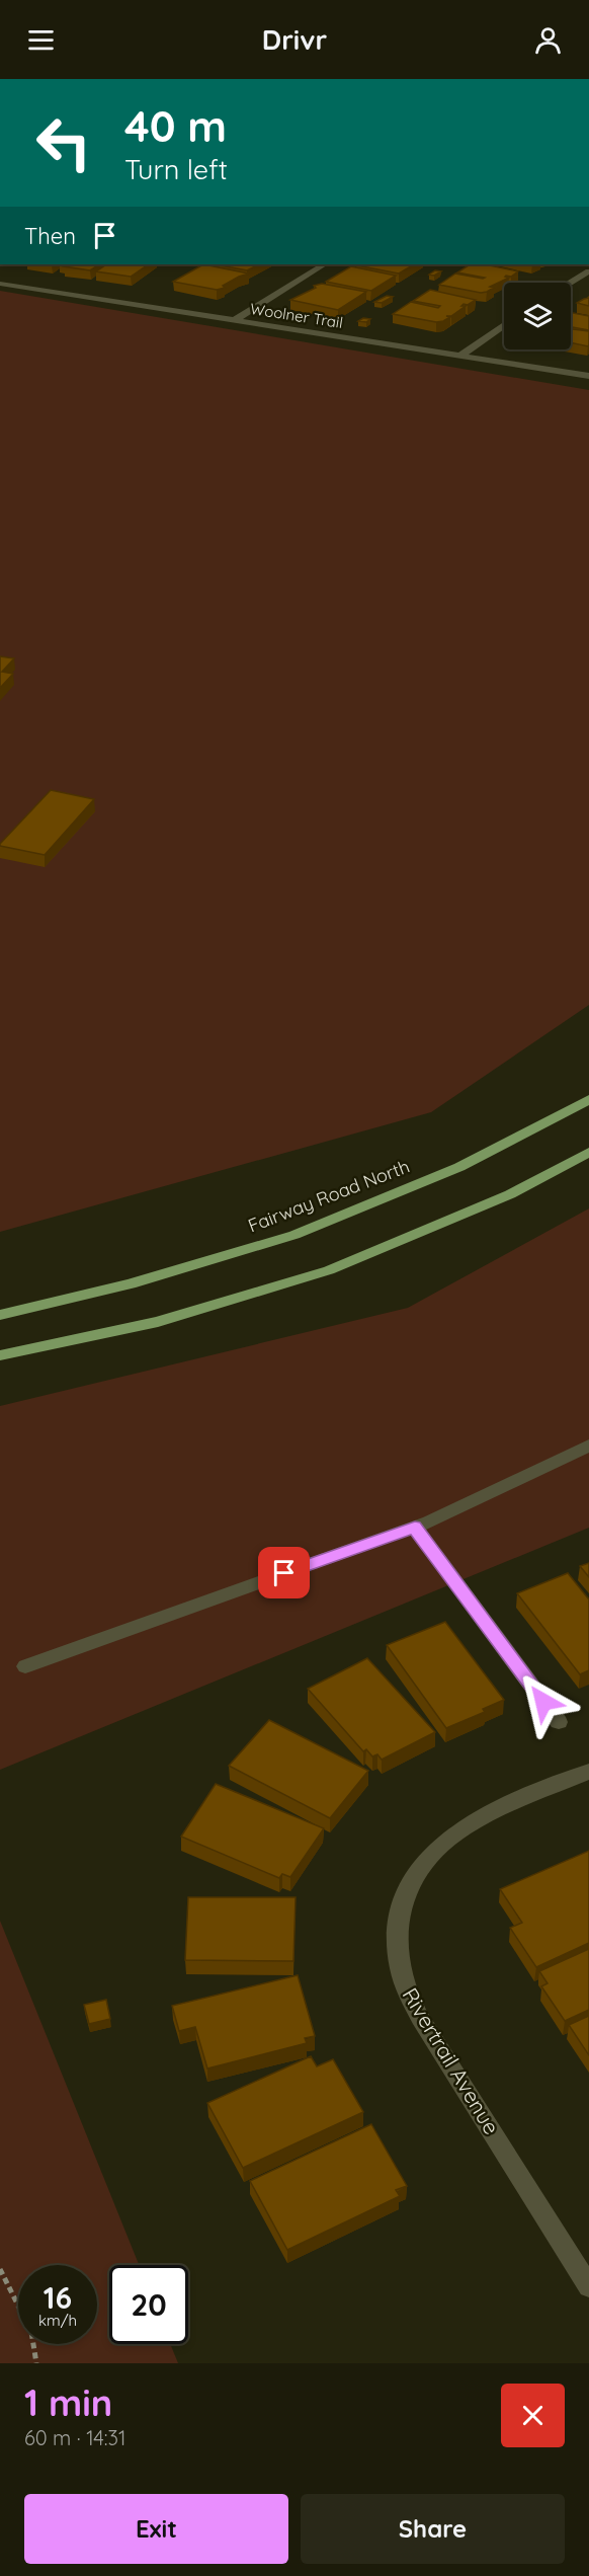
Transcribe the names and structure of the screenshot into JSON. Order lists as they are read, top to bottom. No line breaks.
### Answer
{"streets":{"main road":["Fairway Road North"],"street":["Woolner Trail","Rivertrail Avenue"]},"page":{"header":"Drivr","turn":["40 m","Turn left"],"then":"Then","speed":"16 km/h","limit":"20","heading":["1 min","60 m · 14:31"],"buttons":["Exit","Share"]}}
